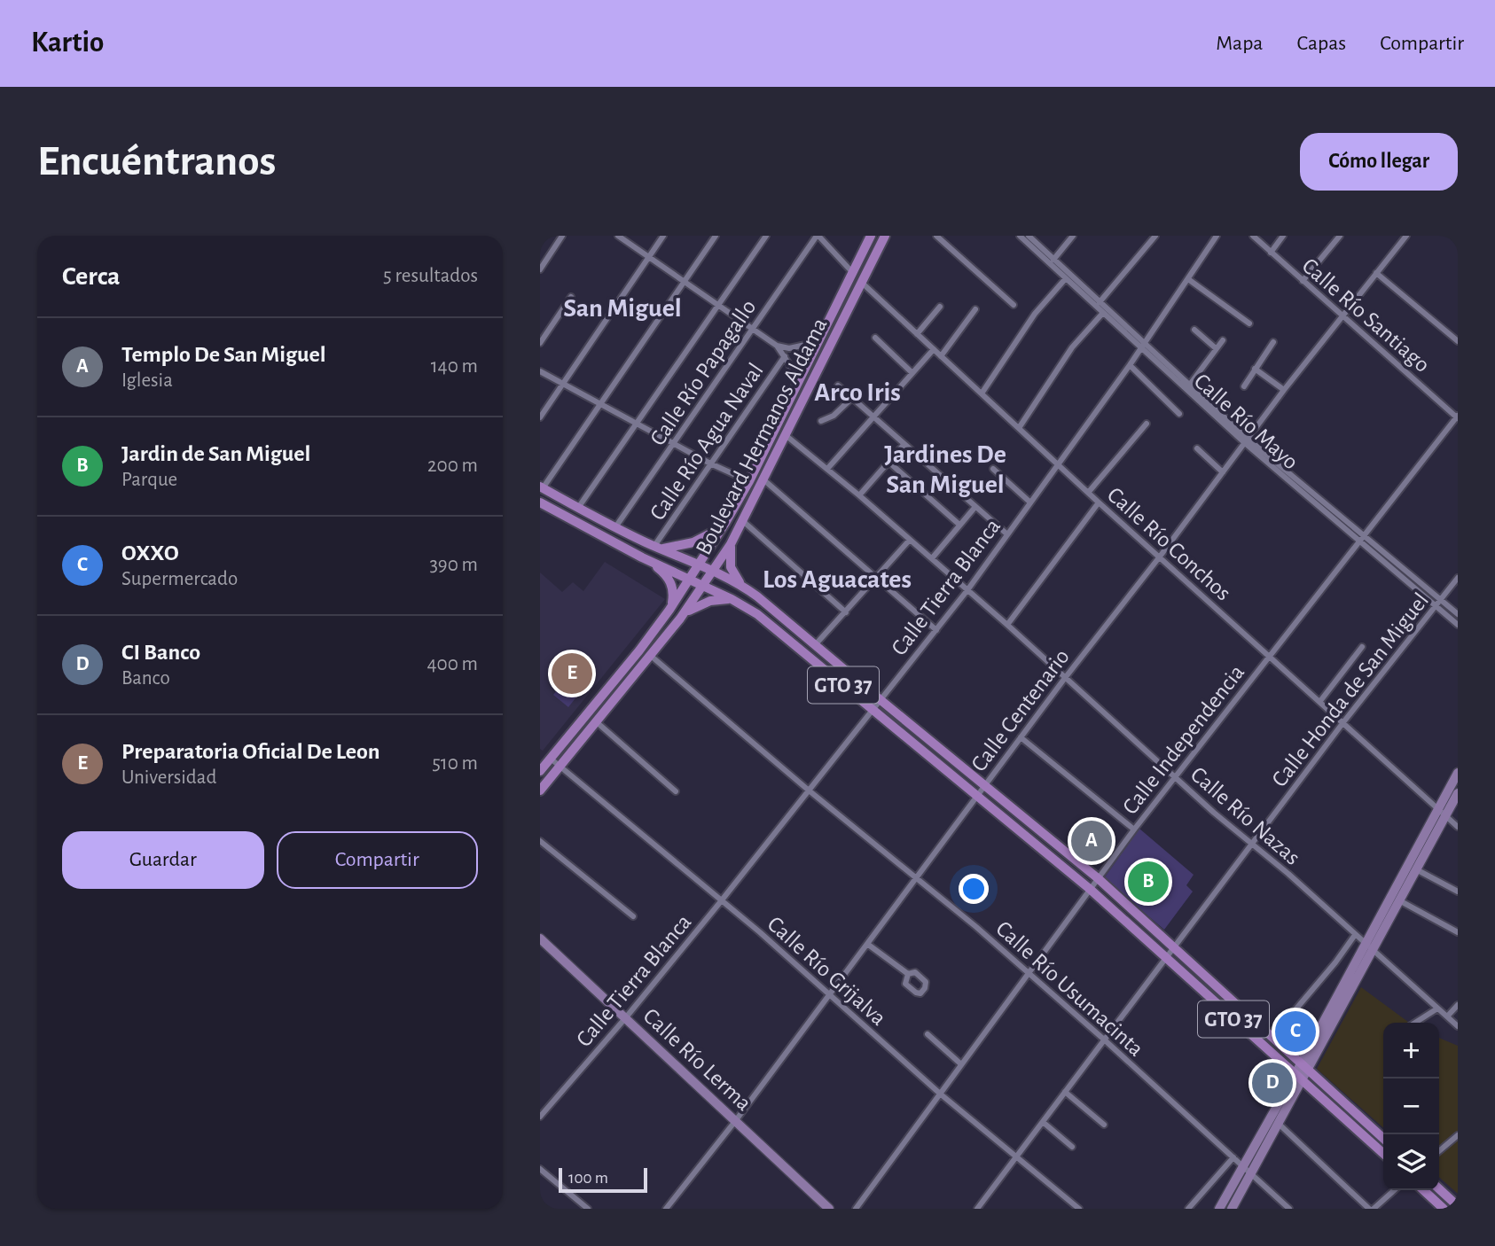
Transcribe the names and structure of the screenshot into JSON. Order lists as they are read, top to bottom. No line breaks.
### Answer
{"streets":{"main road":["Boulevard Hermanos Aldama","GTO 37","Calle Río Lerma"],"street":["Calle Río Santiago","Calle Río Papagallo","Calle Río Mayo","Calle Río Agua Naval","Calle Río Conchos","Calle Tierra Blanca","Calle Honda de San Miguel","Calle Centenario","Calle Independencia","Calle Río Nazas","Calle Río Grijalva","Calle Río Usumacinta"]},"crossings":[["Calle Río Santiago","Calle Centenario"],["Calle Río Santiago","Calle Independencia"],["Calle Río Papagallo","GTO 37"],["Calle Río Mayo","Calle Tierra Blanca"],["Calle Río Mayo","Calle Honda de San Miguel"],["Calle Río Mayo","Calle Centenario"],["Calle Río Mayo","Calle Independencia"],["Boulevard Hermanos Aldama","Calle Río Conchos"],["Boulevard Hermanos Aldama","GTO 37"],["Boulevard Hermanos Aldama","Calle Río Nazas"],["Boulevard Hermanos Aldama","Calle Río Grijalva"],["Boulevard Hermanos Aldama","Calle Río Usumacinta"],["Calle Río Agua Naval","GTO 37"],["Calle Río Conchos","Calle Tierra Blanca"],["Calle Río Conchos","Calle Honda de San Miguel"],["Calle Río Conchos","Calle Centenario"],["Calle Río Conchos","Calle Independencia"],["Calle Tierra Blanca","GTO 37"],["Calle Tierra Blanca","Calle Río Nazas"],["Calle Tierra Blanca","Calle Río Grijalva"],["Calle Tierra Blanca","Calle Río Usumacinta"],["Calle Tierra Blanca","Calle Río Lerma"],["GTO 37","Calle Honda de San Miguel"],["GTO 37","Calle Centenario"],["GTO 37","Calle Independencia"],["Calle Honda de San Miguel","Calle Río Nazas"],["Calle Honda de San Miguel","Calle Río Grijalva"],["Calle Honda de San Miguel","Calle Río Usumacinta"],["Calle Centenario","Calle Río Nazas"],["Calle Centenario","Calle Río Grijalva"],["Calle Centenario","Calle Río Usumacinta"],["Calle Centenario","Calle Río Lerma"],["Calle Independencia","Calle Río Nazas"],["Calle Independencia","Calle Río Grijalva"],["Calle Independencia","Calle Río Usumacinta"]],"districts":["San Miguel","Arco Iris","Jardines De San Miguel","Los Aguacates"],"scale_bar":"100 m","page":{"header":"Kartio","nav":["Mapa","Capas","Compartir"],"buttons":["Cómo llegar",["Guardar","Compartir"]],"title":"Encuéntranos","heading":["Cerca","5 resultados"],"list":[{"mark":"A","name":"Templo De San Miguel","note":"Iglesia","value":"140 m"},{"mark":"B","name":"Jardin de San Miguel","note":"Parque","value":"200 m"},{"mark":"C","name":"OXXO","note":"Supermercado","value":"390 m"},{"mark":"D","name":"CI Banco","note":"Banco","value":"400 m"},{"mark":"E","name":"Preparatoria Oficial De Leon","note":"Universidad","value":"510 m"}],"pins":["E","A","B","C","D"],"map_buttons":["+","−"],"scale":"100 m"}}
